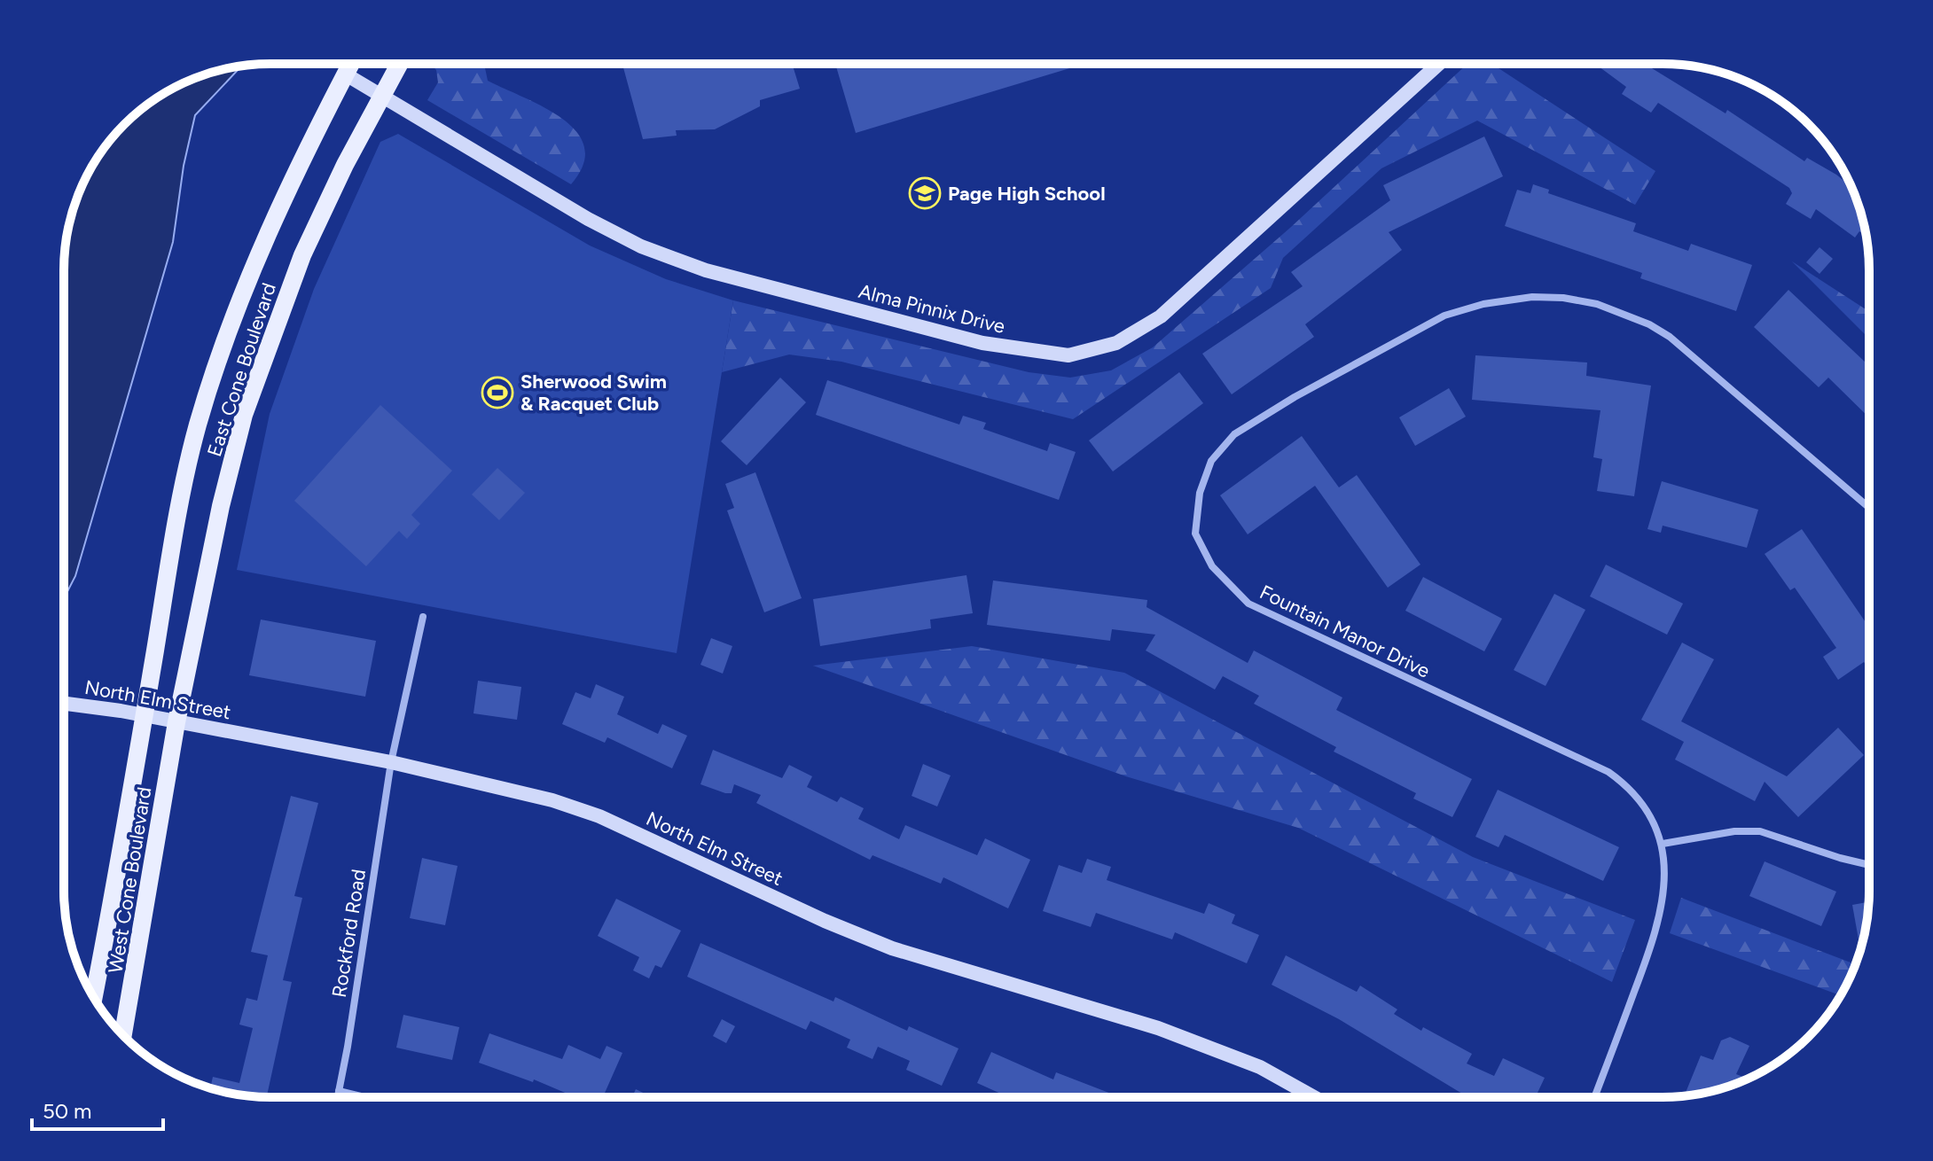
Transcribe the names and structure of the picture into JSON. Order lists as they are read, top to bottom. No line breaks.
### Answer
{"streets":{"main road":["Alma Pinnix Drive","East Cone Boulevard","North Elm Street","West Cone Boulevard"],"street":["Fountain Manor Drive","Rockford Road"]},"crossings":[["Alma Pinnix Drive","East Cone Boulevard"],["East Cone Boulevard","North Elm Street"],["East Cone Boulevard","West Cone Boulevard"],["North Elm Street","West Cone Boulevard"],["North Elm Street","Rockford Road"]],"places":{"school or university":["Page High School"],"sports":["Sherwood Swim & Racquet Club"]},"scale_bar":"50 m"}
